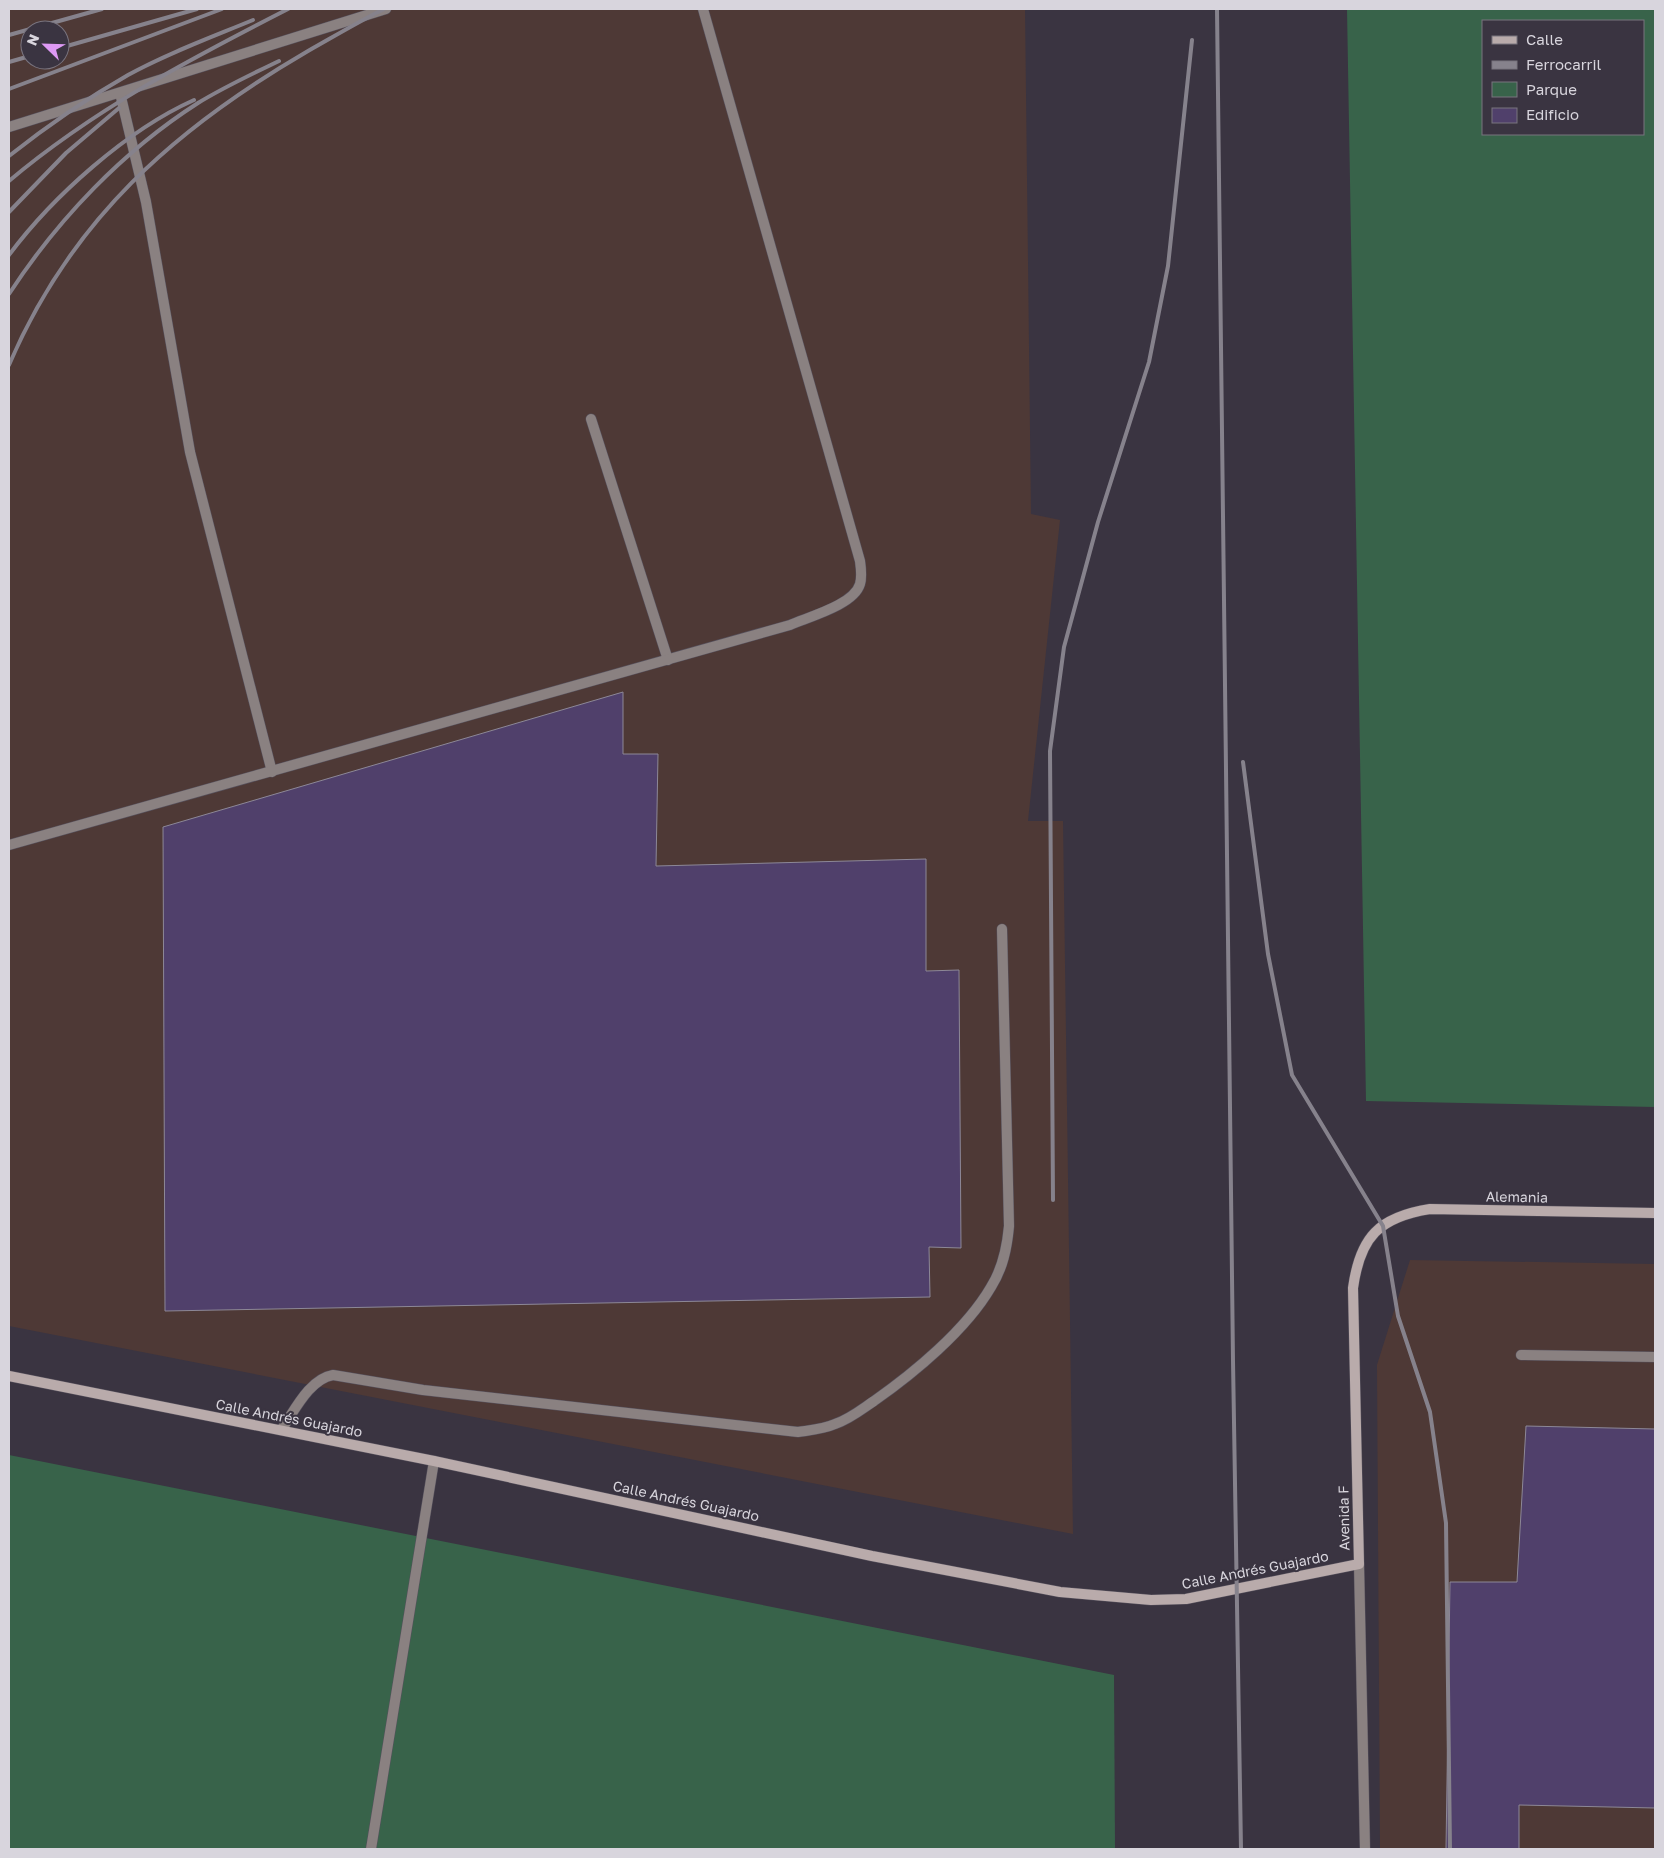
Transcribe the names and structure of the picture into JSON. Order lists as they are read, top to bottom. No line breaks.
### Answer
{"streets":{"main road":["Alemania","Calle Andrés Guajardo","Avenida F"]},"crossings":[["Alemania","Avenida F"],["Calle Andrés Guajardo","Avenida F"]],"legend":["Calle","Ferrocarril","Parque","Edificio"],"north":"top left"}
